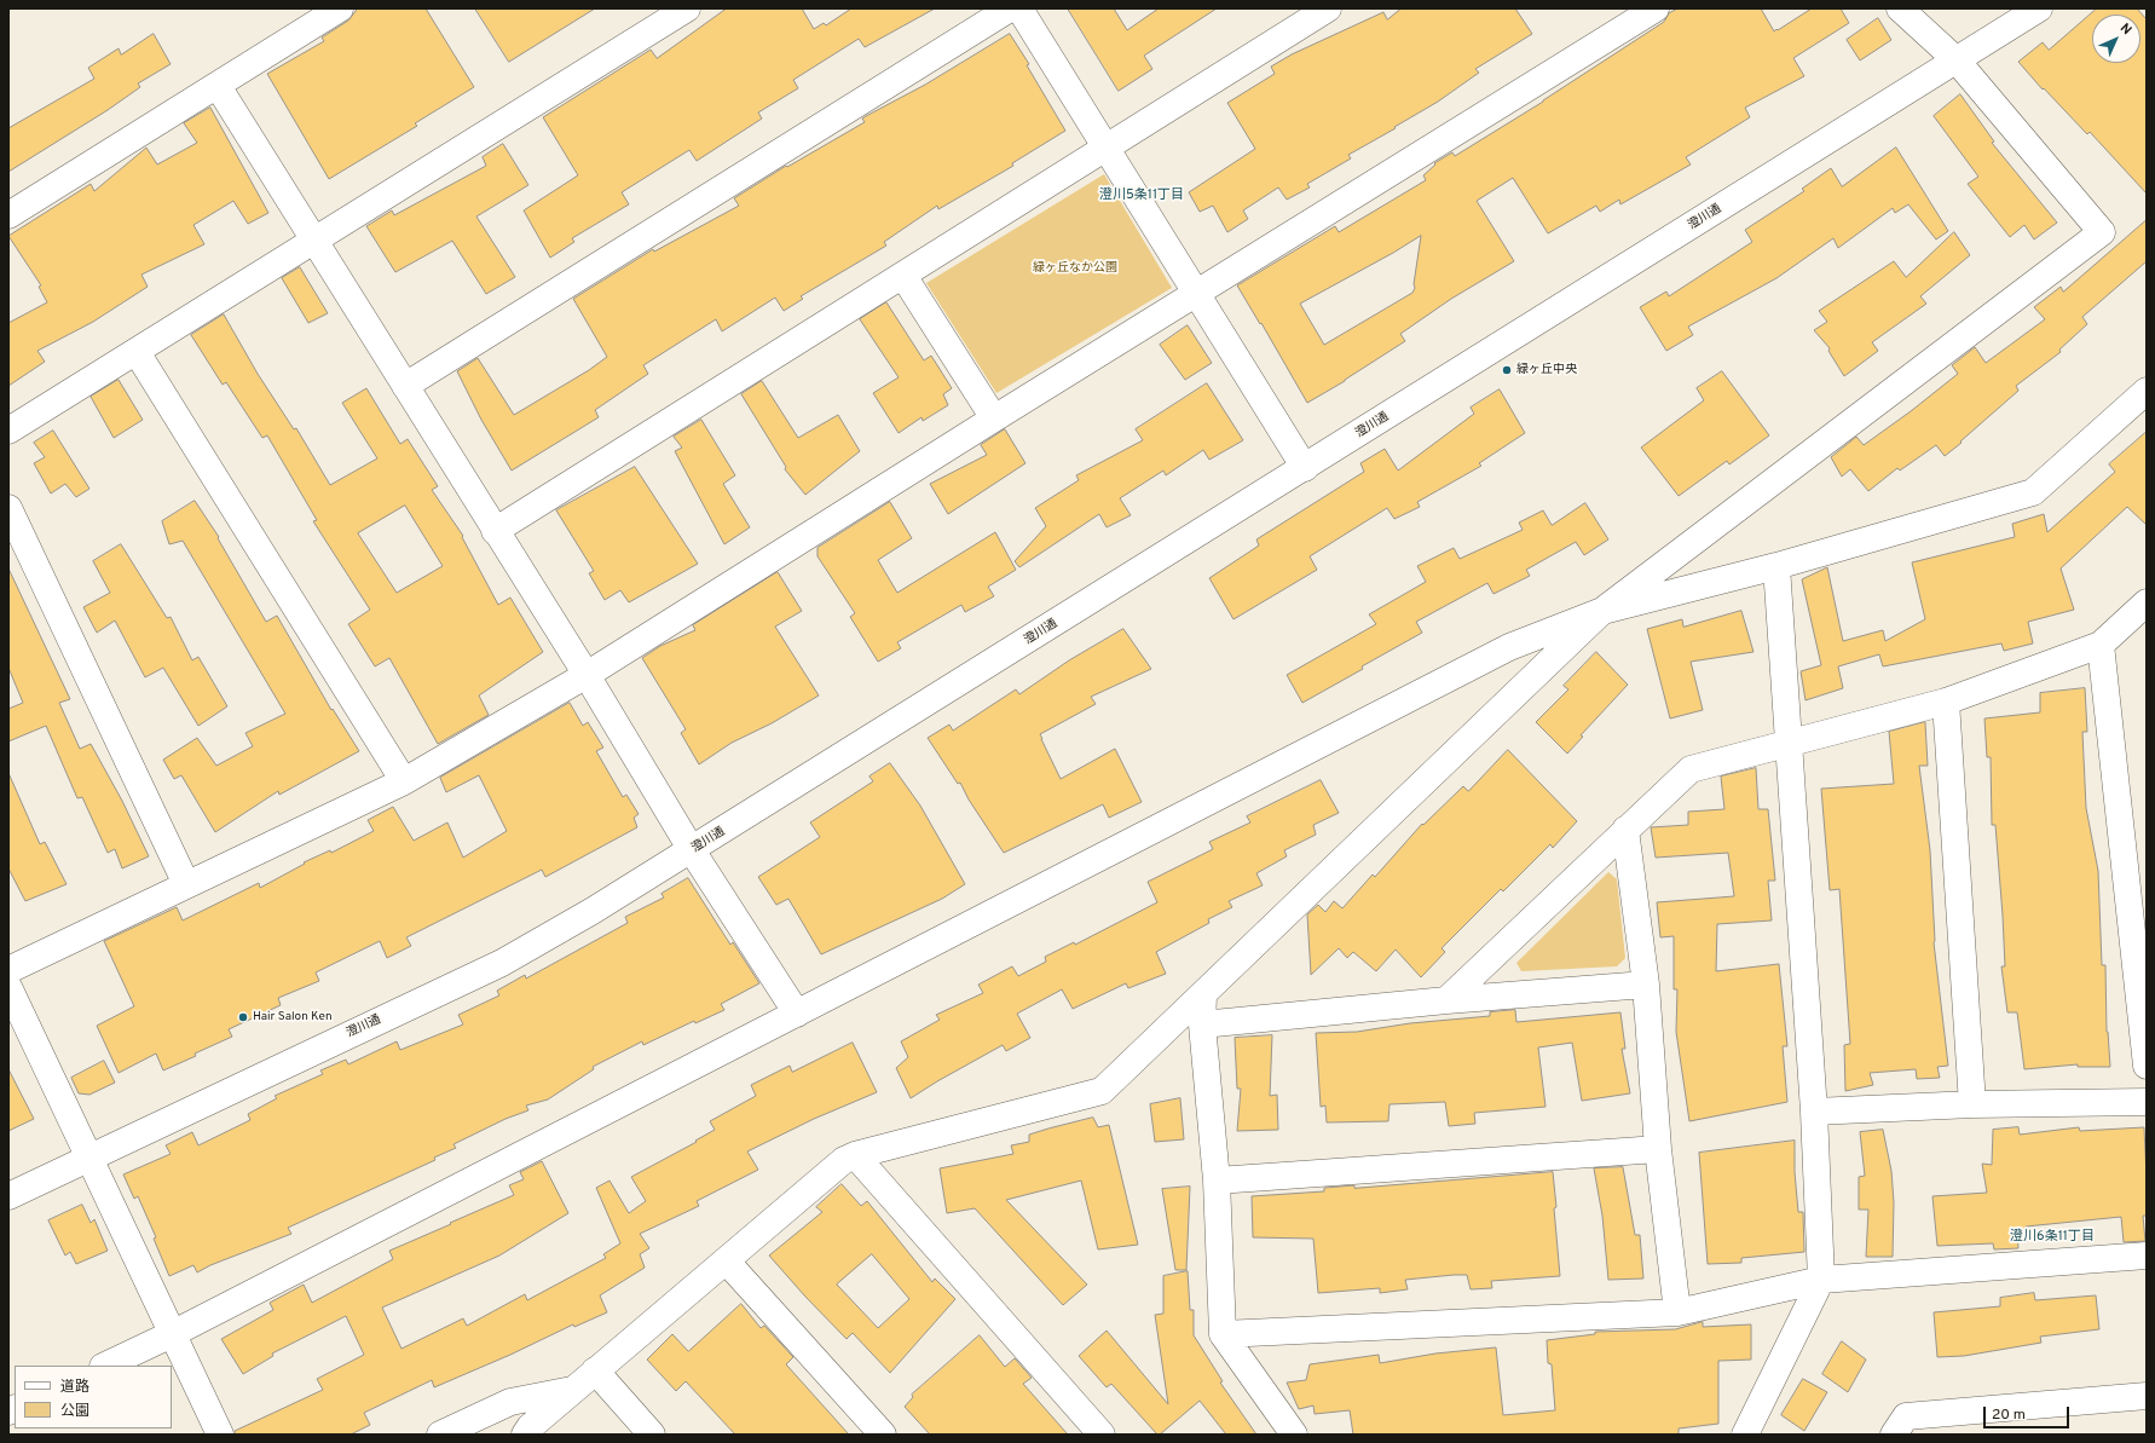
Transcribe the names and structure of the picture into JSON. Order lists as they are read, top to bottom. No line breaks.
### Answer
{"streets":{"street":["澄川通"]},"districts":["澄川5条11丁目","澄川6条11丁目"],"parks":["緑ヶ丘なか公園"],"places":["緑ヶ丘中央","Hair Salon Ken"],"legend":["道路","公園"],"scale_bar":"20 m","north":"top right"}
